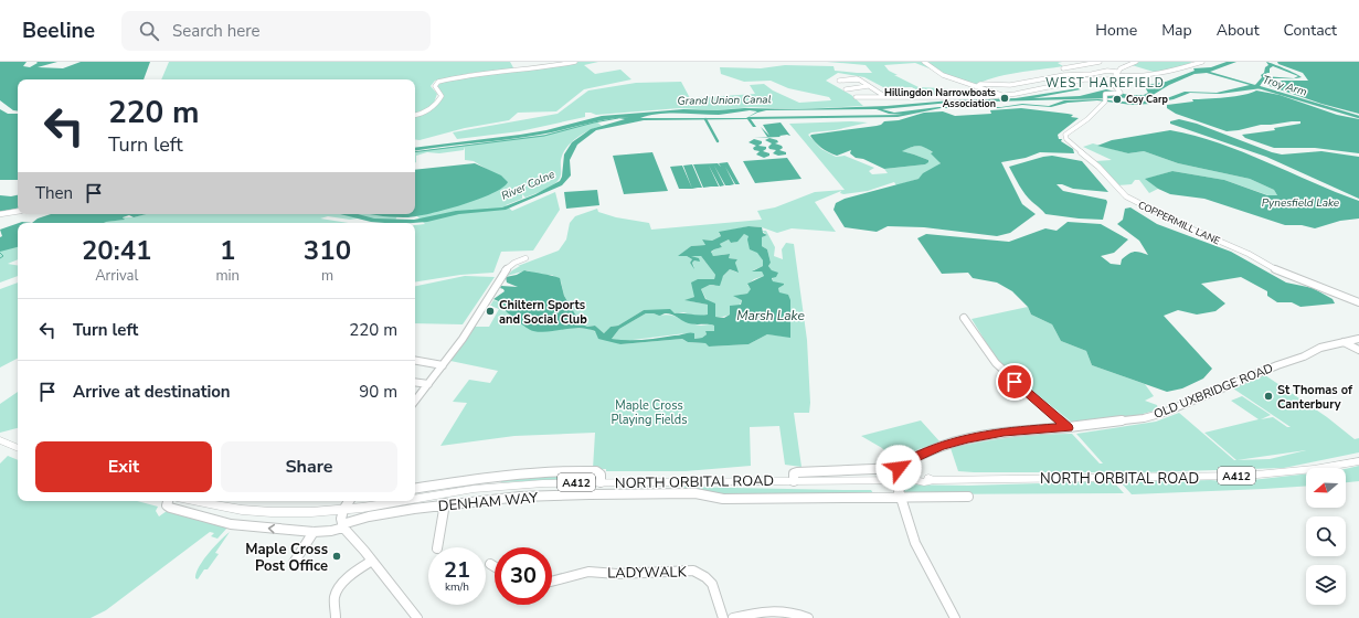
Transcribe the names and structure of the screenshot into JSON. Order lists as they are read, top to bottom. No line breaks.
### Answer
{"streets":{"main road":["A412","NORTH ORBITAL ROAD"],"street":["COPPERMILL LANE","OLD UXBRIDGE ROAD","DENHAM WAY","LADYWALK"]},"crossings":[["A412","NORTH ORBITAL ROAD"],["NORTH ORBITAL ROAD","DENHAM WAY"]],"districts":["WEST HAREFIELD"],"water":["Troy Arm","Grand Union Canal","River Colne","Pynesfield Lake","Marsh Lake"],"parks":["Maple Cross Playing Fields"],"places":["Hillingdon Narrowboats Association","Coy Carp","Chiltern Sports and Social Club","St Thomas of Canterbury","Maple Cross Post Office"],"north":"left","page":{"header":"Beeline","search":"Search here","nav":["Home","Map","About","Contact"],"turn":["220 m","Turn left"],"then":"Then","eta":["20:41","Arrival","1","min","310","m"],"list":[{"name":"Turn left","value":"220 m"},{"name":"Arrive at destination","value":"90 m"}],"buttons":["Exit","Share"],"speed":"21 km/h","limit":"30"}}
